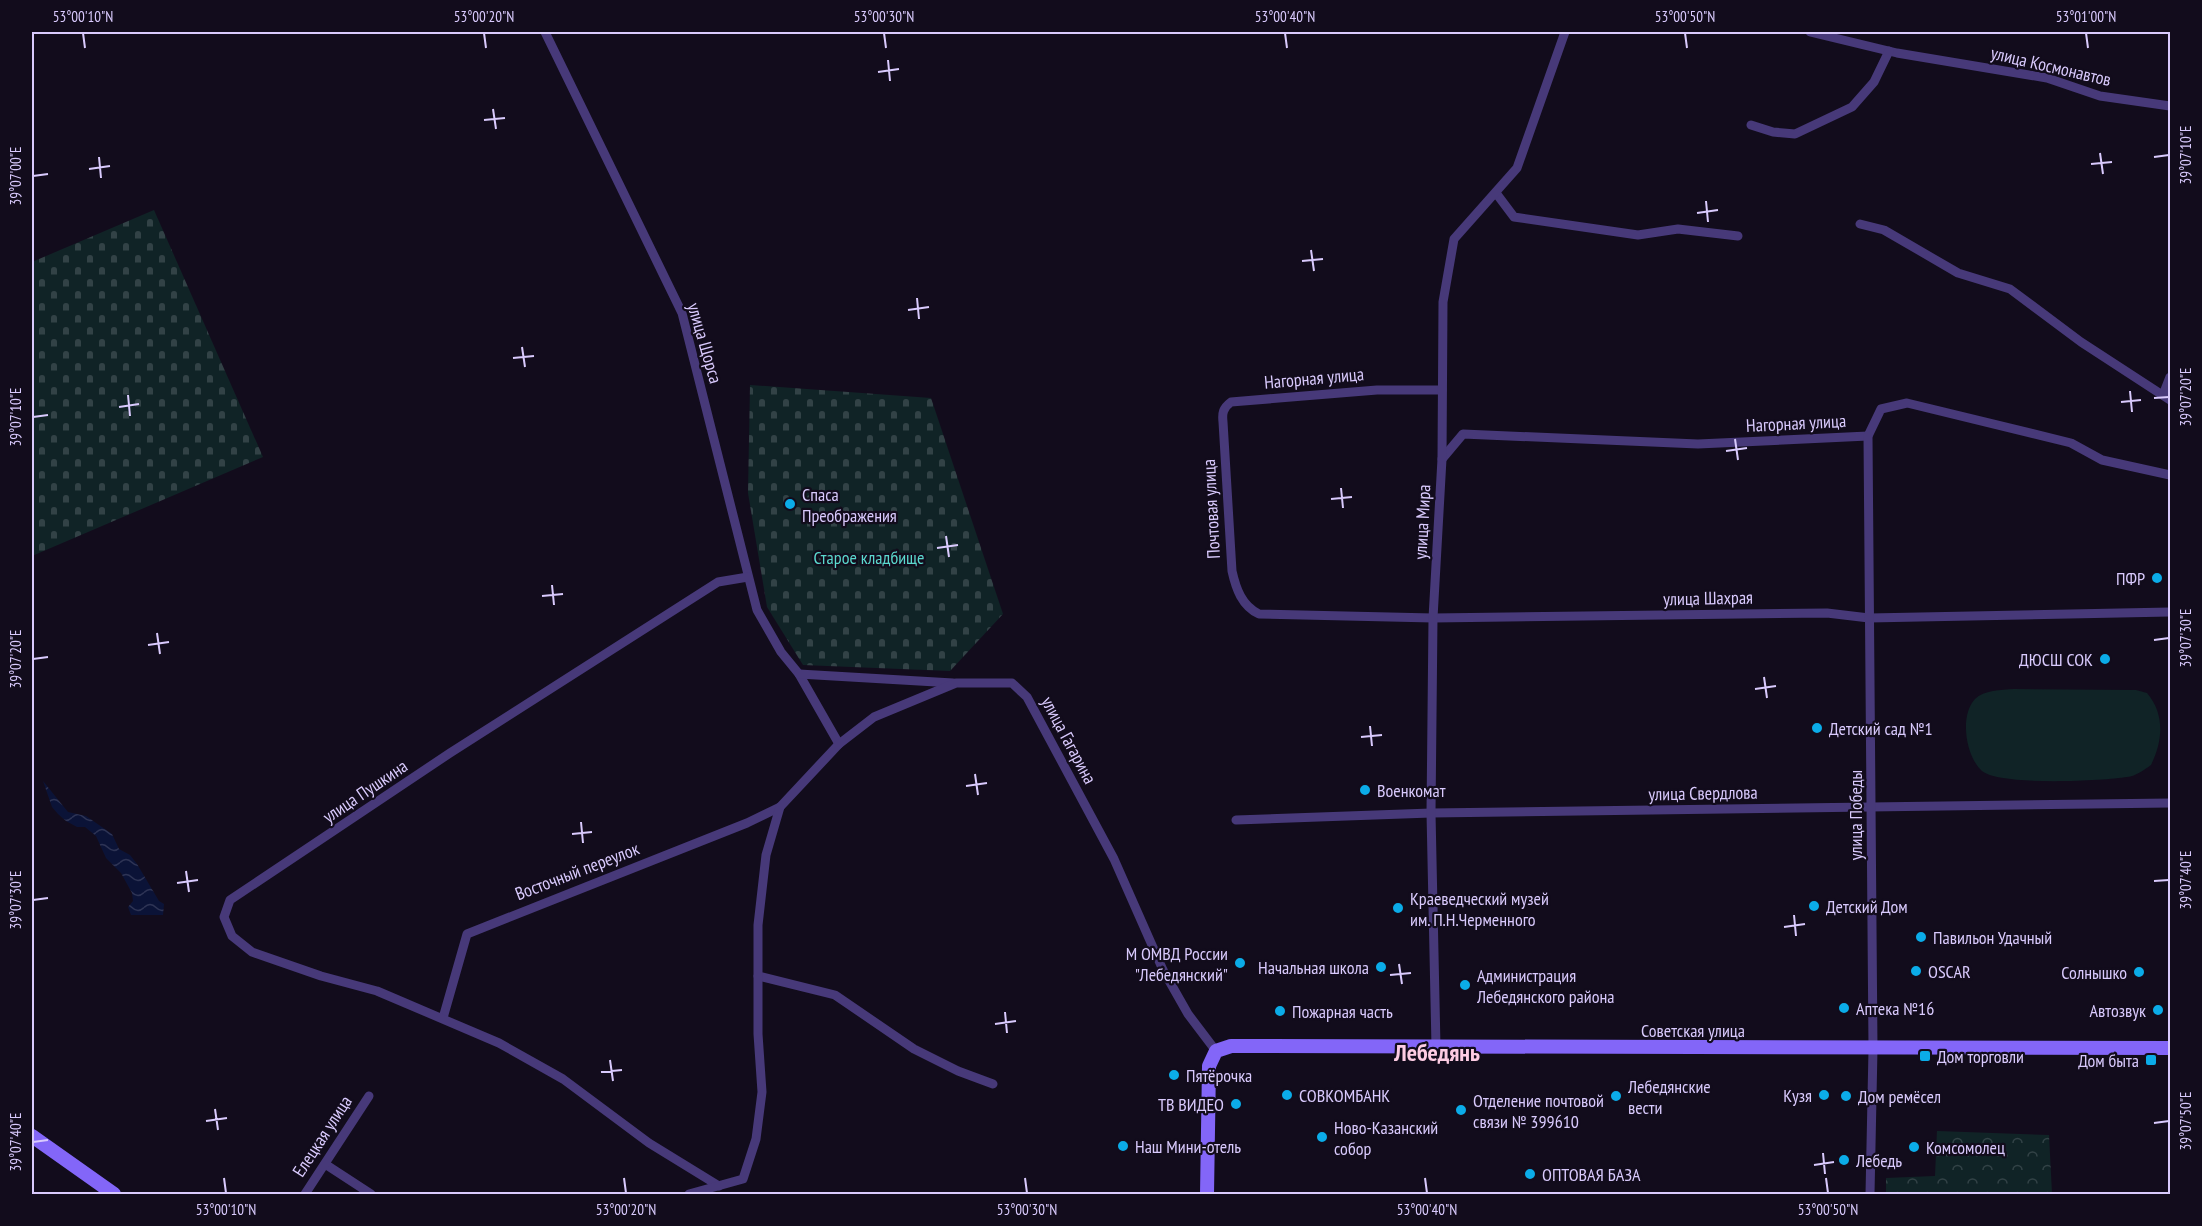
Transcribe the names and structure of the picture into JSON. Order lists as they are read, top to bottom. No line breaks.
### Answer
{"streets":{"main road":["Советская улица"],"street":["улица Космонавтов","улица Щорса","Нагорная улица","Почтовая улица","улица Мира","улица Шахрая","улица Гагарина","улица Пушкина","улица Свердлова","улица Победы","Восточный переулок","Елецкая улица"]},"crossings":[["улица Щорса","улица Гагарина"],["улица Щорса","улица Пушкина"],["Нагорная улица","Почтовая улица"],["Нагорная улица","улица Мира"],["Нагорная улица","улица Победы"],["Почтовая улица","улица Шахрая"],["улица Мира","улица Шахрая"],["улица Мира","улица Свердлова"],["улица Мира","Советская улица"],["улица Шахрая","улица Победы"],["улица Гагарина","улица Пушкина"],["улица Гагарина","Восточный переулок"],["улица Гагарина","Советская улица"],["улица Пушкина","Восточный переулок"],["улица Свердлова","улица Победы"],["улица Победы","Советская улица"]],"districts":["Лебедянь"],"parks":["Старое кладбище"],"places":{"other":["Спаса Преображения","ПФР","ДЮСШ СОК","Детский сад №1","Военкомат","Детский Дом","Краеведческий музей им. П.Н.Черменного","Павильон Удачный","М ОМВД России \"Лебедянский\"","Начальная школа","OSCAR","Солнышко","Администрация Лебедянского района","Аптека №16","Автозвук","Пожарная часть","Пятёрочка","СОВКОМБАНК","Кузя","Лебедянские вести","Дом ремёсел","ТВ ВИДЕО","Отделение почтовой связи № 399610","Ново-Казанский собор","Наш Мини-отель","Комсомолец","Лебедь","ОПТОВАЯ БАЗА"],"transit":["Дом торговли","Дом быта"]},"coordinates":["53°00'10\"N","53°00'20\"N","53°00'30\"N","53°00'40\"N","53°00'50\"N","53°01'00\"N","39°07'10\"E","39°07'00\"E","39°07'20\"E","39°07'30\"E","39°07'40\"E","39°07'50\"E"]}
